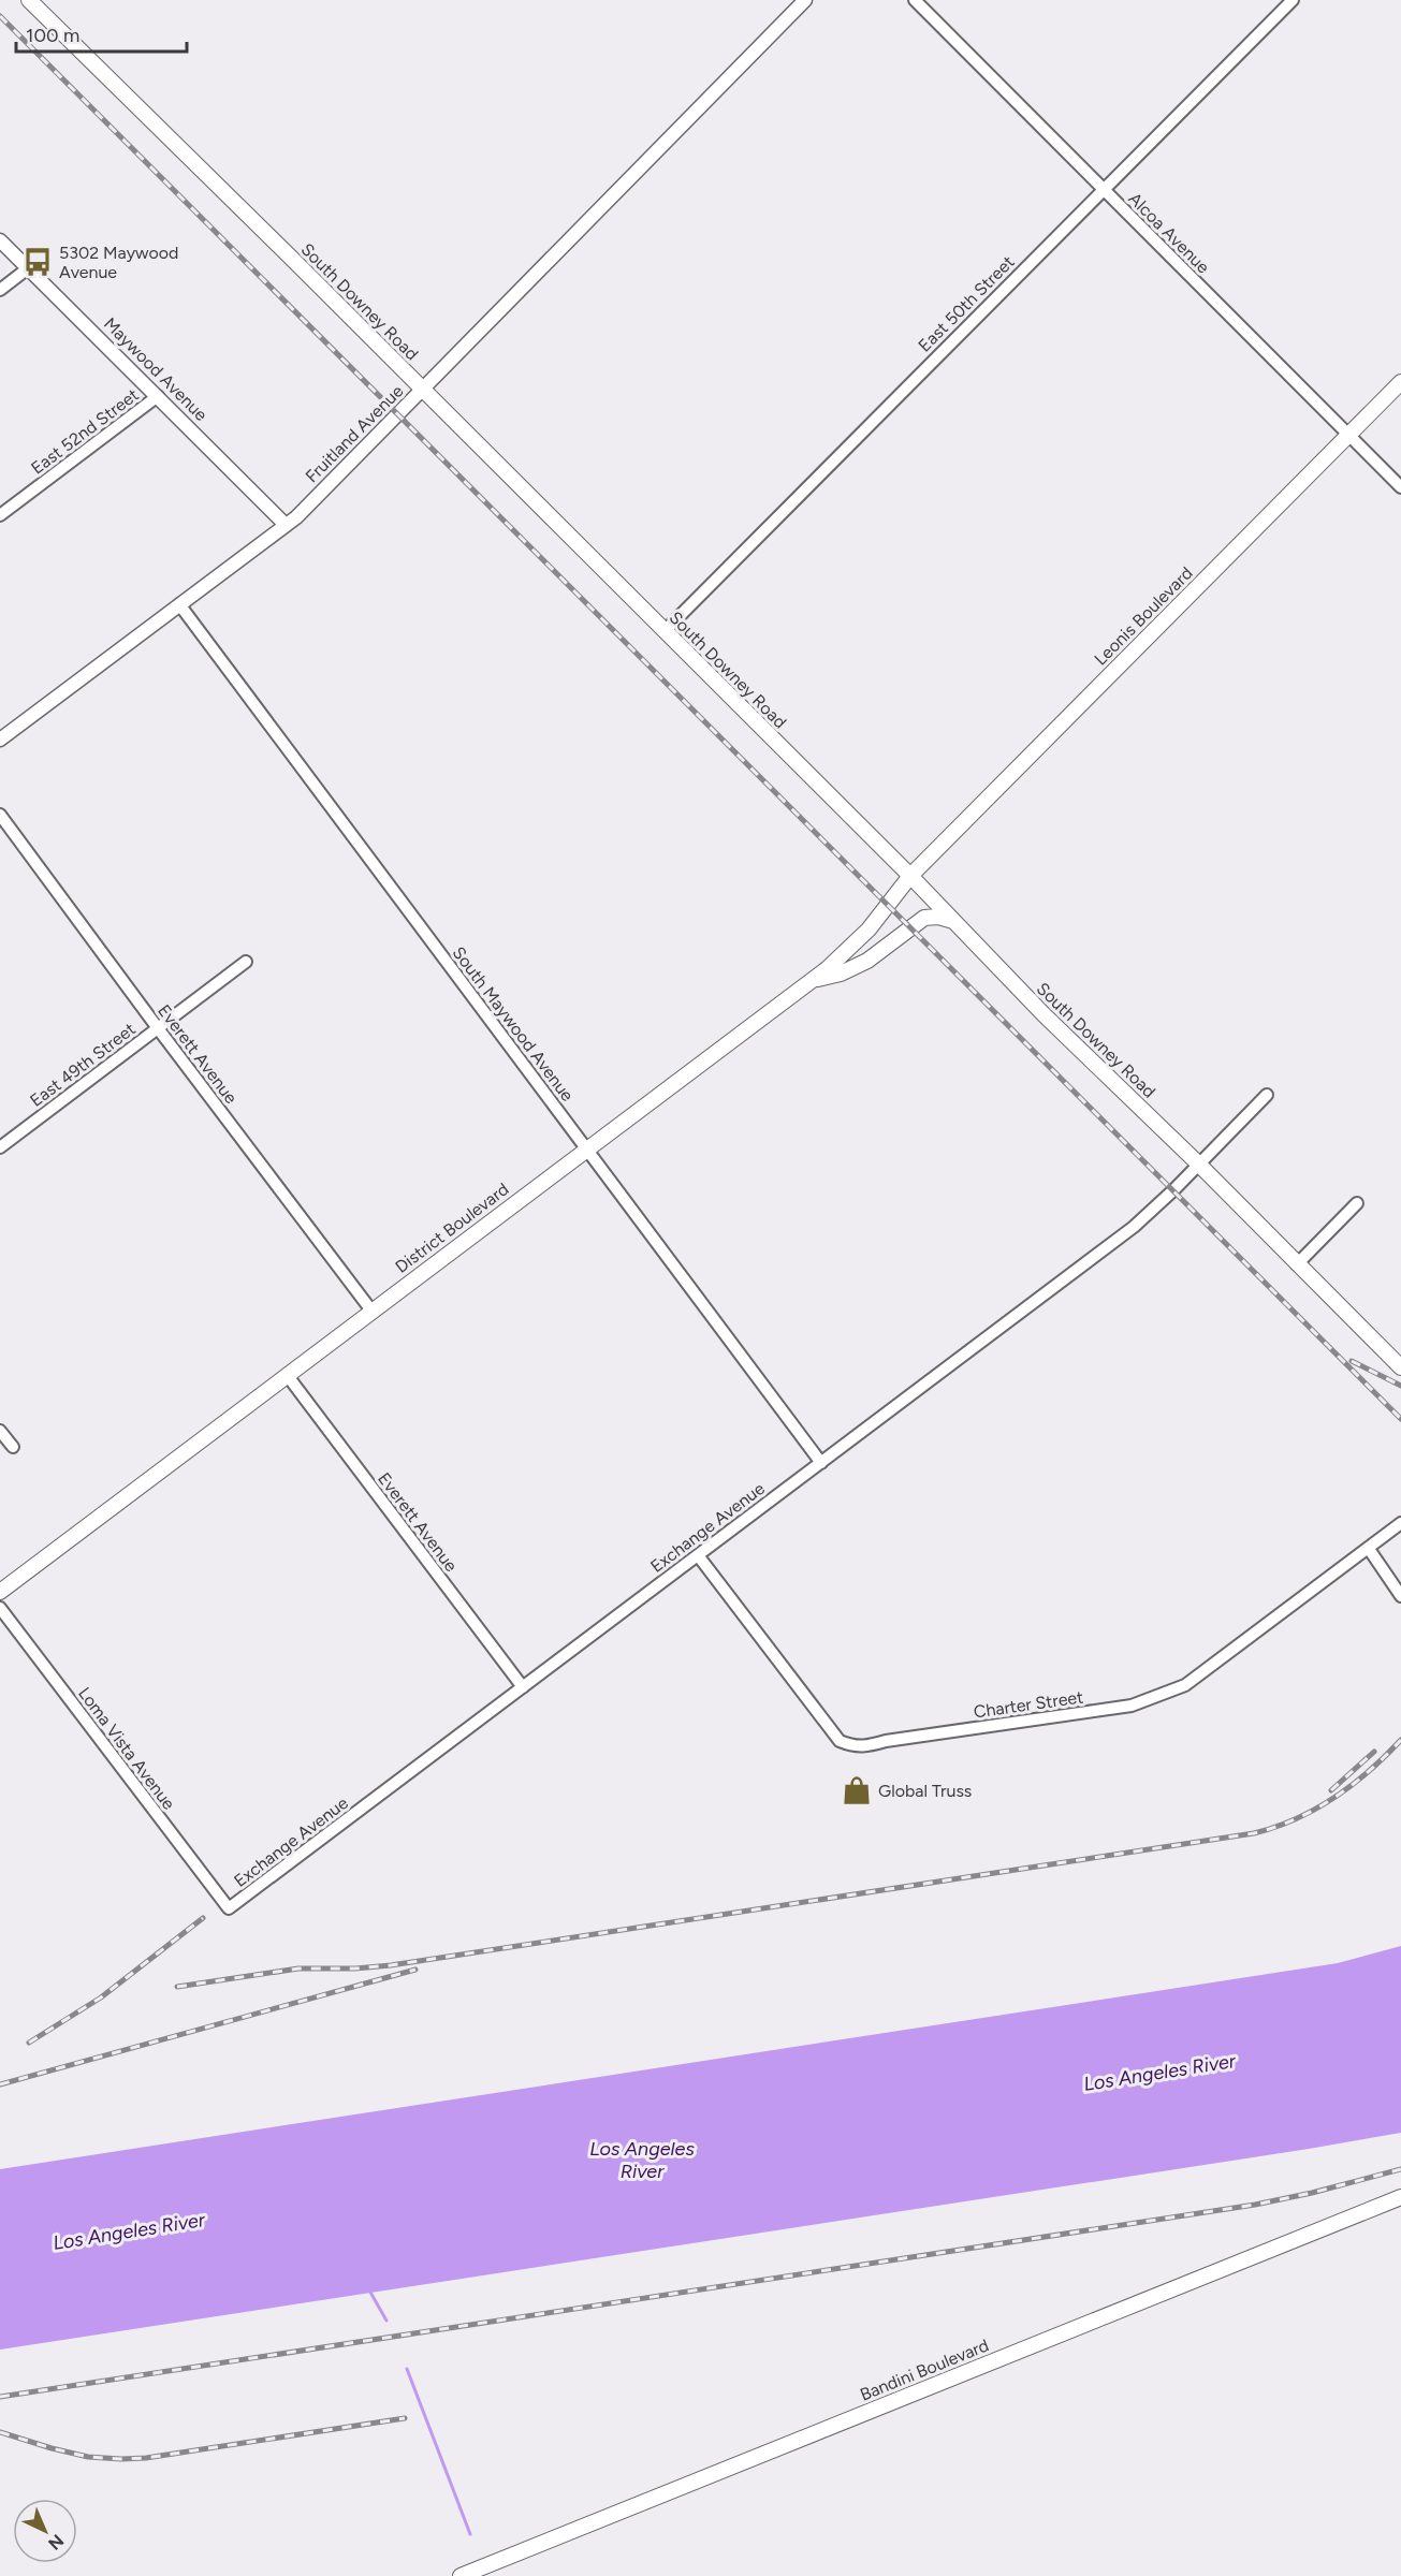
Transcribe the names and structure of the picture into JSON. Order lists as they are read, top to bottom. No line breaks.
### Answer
{"streets":{"main road":["South Downey Road","Leonis Boulevard","District Boulevard","Bandini Boulevard"],"street":["Alcoa Avenue","East 50th Street","Maywood Avenue","East 52nd Street","Fruitland Avenue","South Maywood Avenue","Everett Avenue","East 49th Street","Exchange Avenue","Charter Street","Loma Vista Avenue"]},"crossings":[["Alcoa Avenue","East 50th Street"],["Alcoa Avenue","Leonis Boulevard"],["South Downey Road","East 50th Street"],["South Downey Road","Fruitland Avenue"],["South Downey Road","Leonis Boulevard"],["South Downey Road","District Boulevard"],["South Downey Road","Exchange Avenue"],["Maywood Avenue","East 52nd Street"],["Maywood Avenue","Fruitland Avenue"],["Fruitland Avenue","South Maywood Avenue"],["Leonis Boulevard","District Boulevard"],["South Maywood Avenue","District Boulevard"],["South Maywood Avenue","Exchange Avenue"],["Everett Avenue","East 49th Street"],["Everett Avenue","District Boulevard"],["Everett Avenue","Exchange Avenue"],["Exchange Avenue","Charter Street"],["Exchange Avenue","Loma Vista Avenue"]],"water":["Los Angeles River"],"places":{"bus stop":["5302 Maywood Avenue"],"shop":["Global Truss"]},"scale_bar":"100 m","north":"bottom right"}
